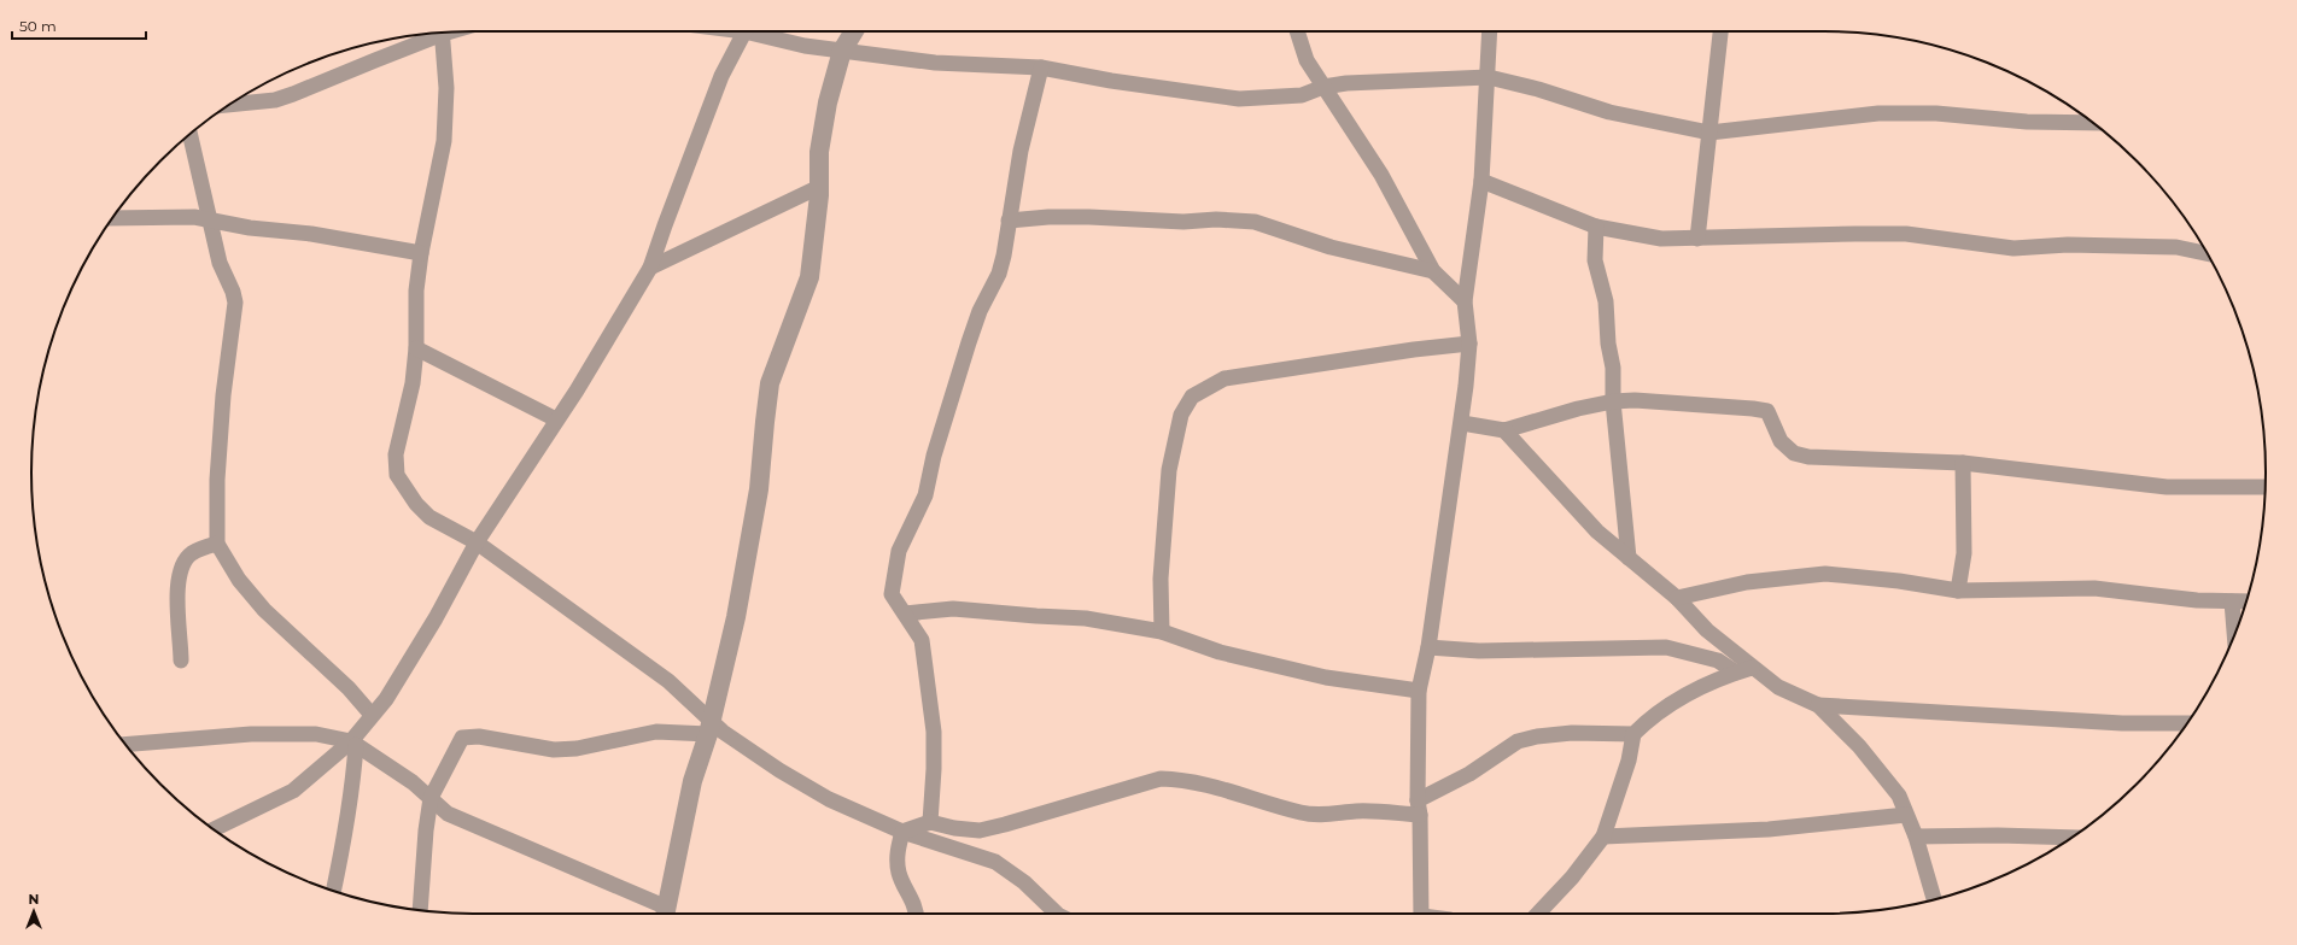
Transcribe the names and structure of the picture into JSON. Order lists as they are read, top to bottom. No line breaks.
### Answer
{"scale_bar":"50 m","north":"top"}
